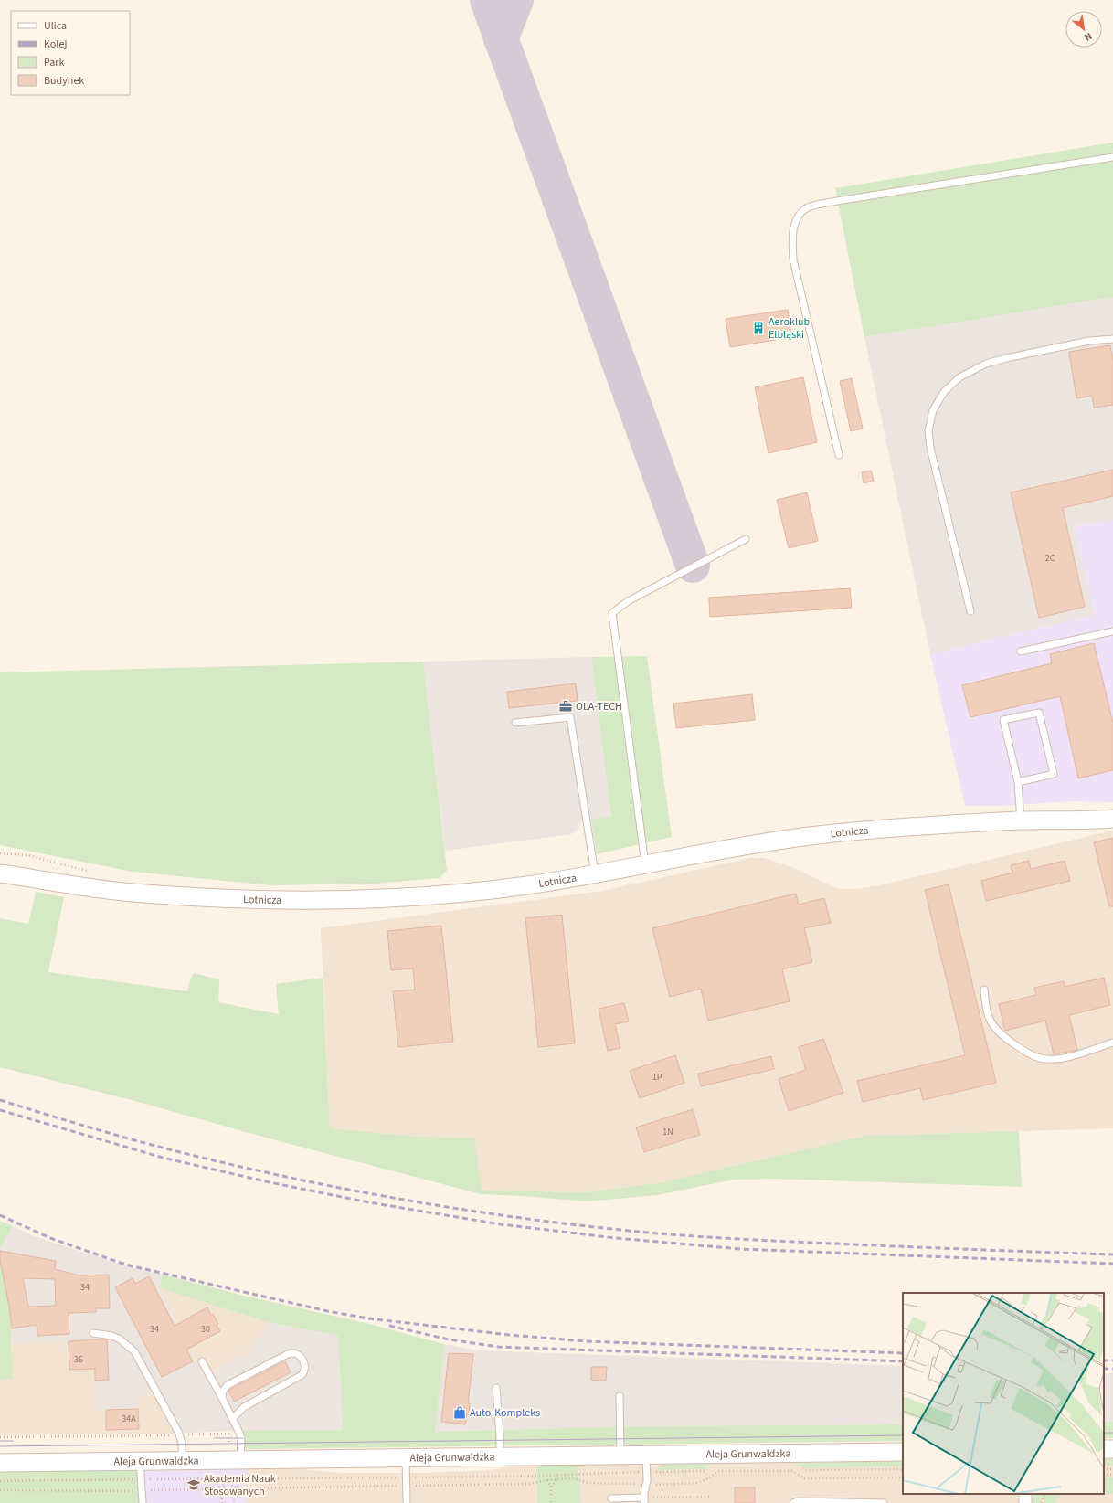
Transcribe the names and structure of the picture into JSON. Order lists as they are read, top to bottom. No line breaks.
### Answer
{"streets":{"street":["Lotnicza","Aleja Grunwaldzka"]},"places":{"building":["Aeroklub Elbląski"],"office":["OLA-TECH"],"shop":["Auto-Kompleks"],"school or university":["Akademia Nauk Stosowanych"]},"house_numbers":["2C","1P","1N","34","34","30","36","34A"],"legend":["Ulica","Kolej","Park","Budynek"],"north":"bottom right"}
